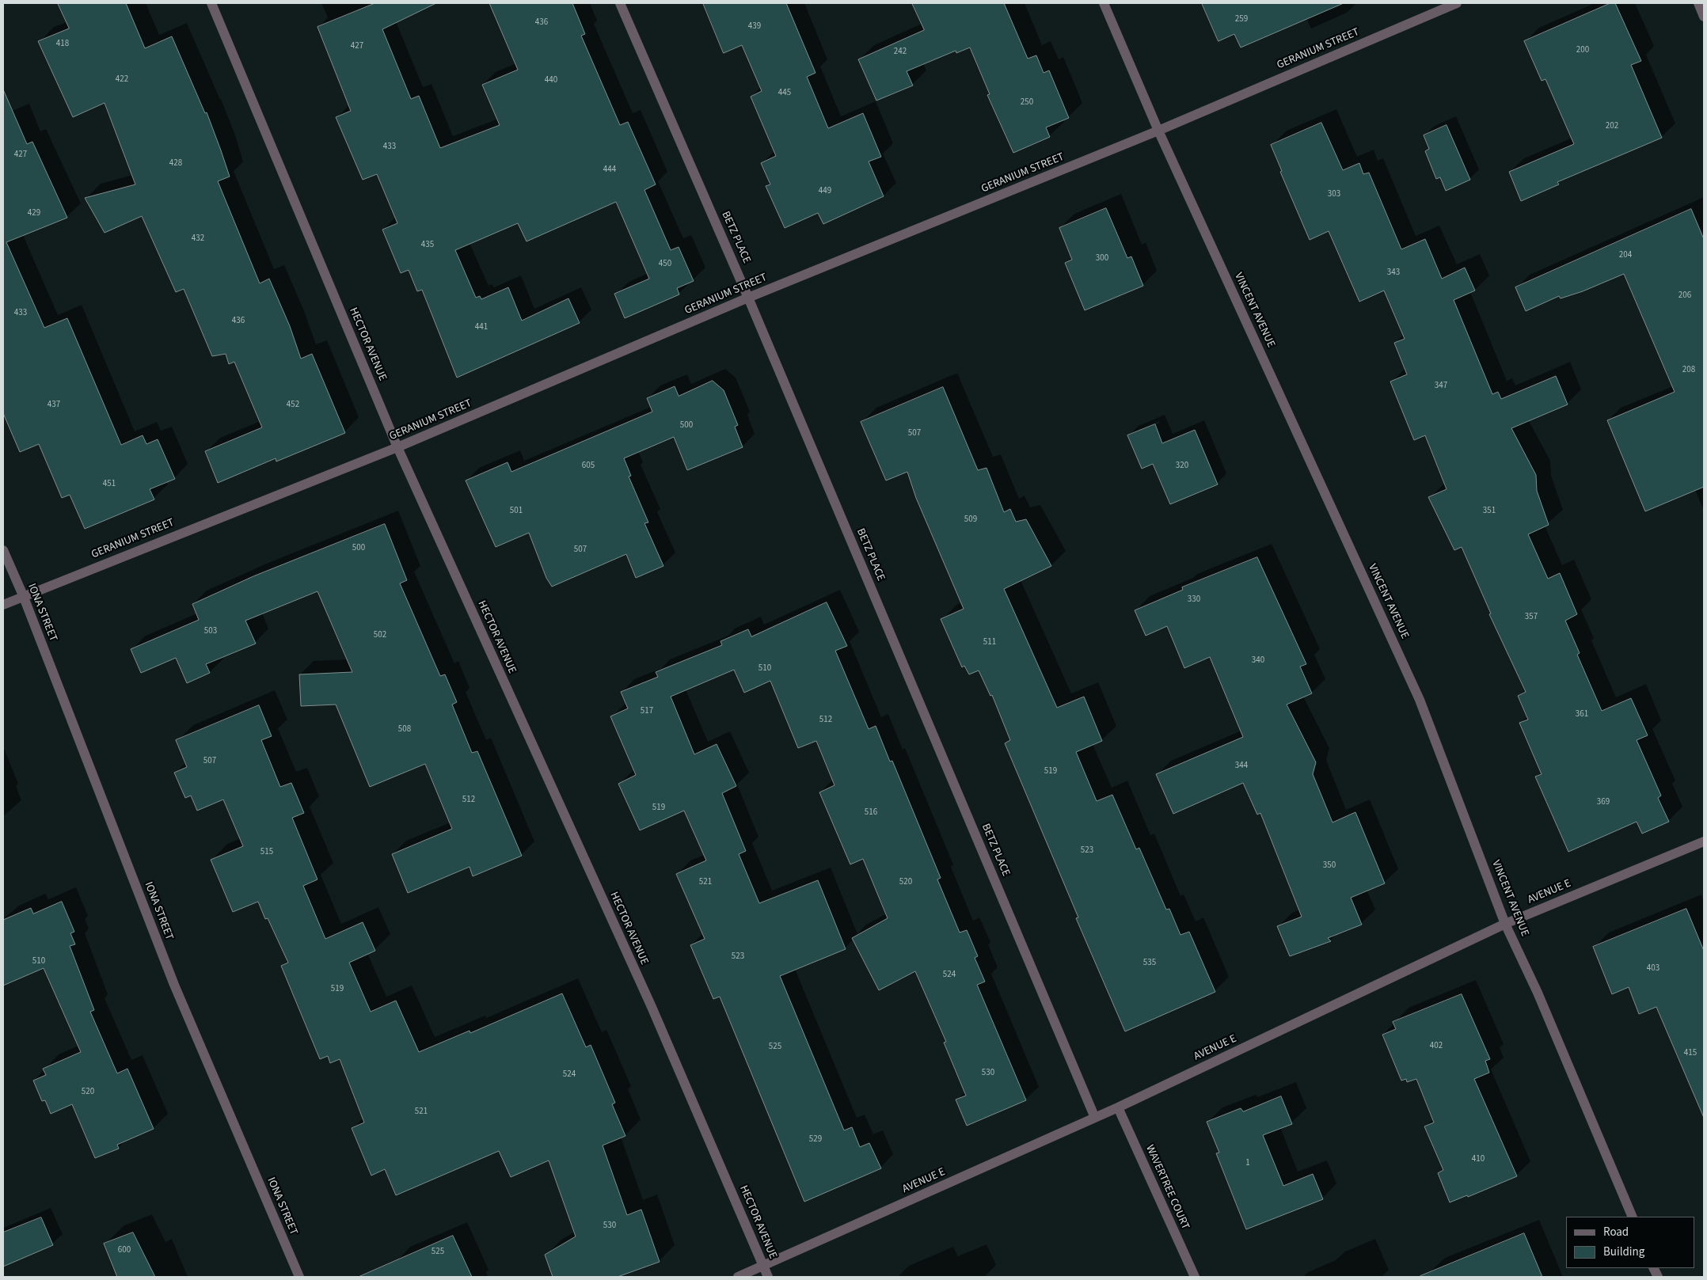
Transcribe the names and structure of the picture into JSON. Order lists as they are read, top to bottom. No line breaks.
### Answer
{"streets":{"street":["GERANIUM STREET","BETZ PLACE","VINCENT AVENUE","HECTOR AVENUE","IONA STREET","AVENUE E","WAVERTREE COURT"]},"crossings":[["GERANIUM STREET","BETZ PLACE"],["GERANIUM STREET","VINCENT AVENUE"],["GERANIUM STREET","HECTOR AVENUE"],["GERANIUM STREET","IONA STREET"],["BETZ PLACE","AVENUE E"],["VINCENT AVENUE","AVENUE E"],["HECTOR AVENUE","AVENUE E"],["AVENUE E","WAVERTREE COURT"]],"house_numbers":["259","436","439","418","427","200","242","422","440","445","250","202","433","427","428","444","449","303","429","432","435","204","300","450","343","206","433","436","441","208","347","437","452","500","507","605","320","451","501","351","509","500","507","330","357","503","502","511","340","510","517","361","512","508","507","344","519","512","369","519","516","523","515","350","521","520","523","510","535","403","524","519","402","525","415","530","524","520","521","529","410","1","530","600","525"],"legend":["Road","Building"]}
